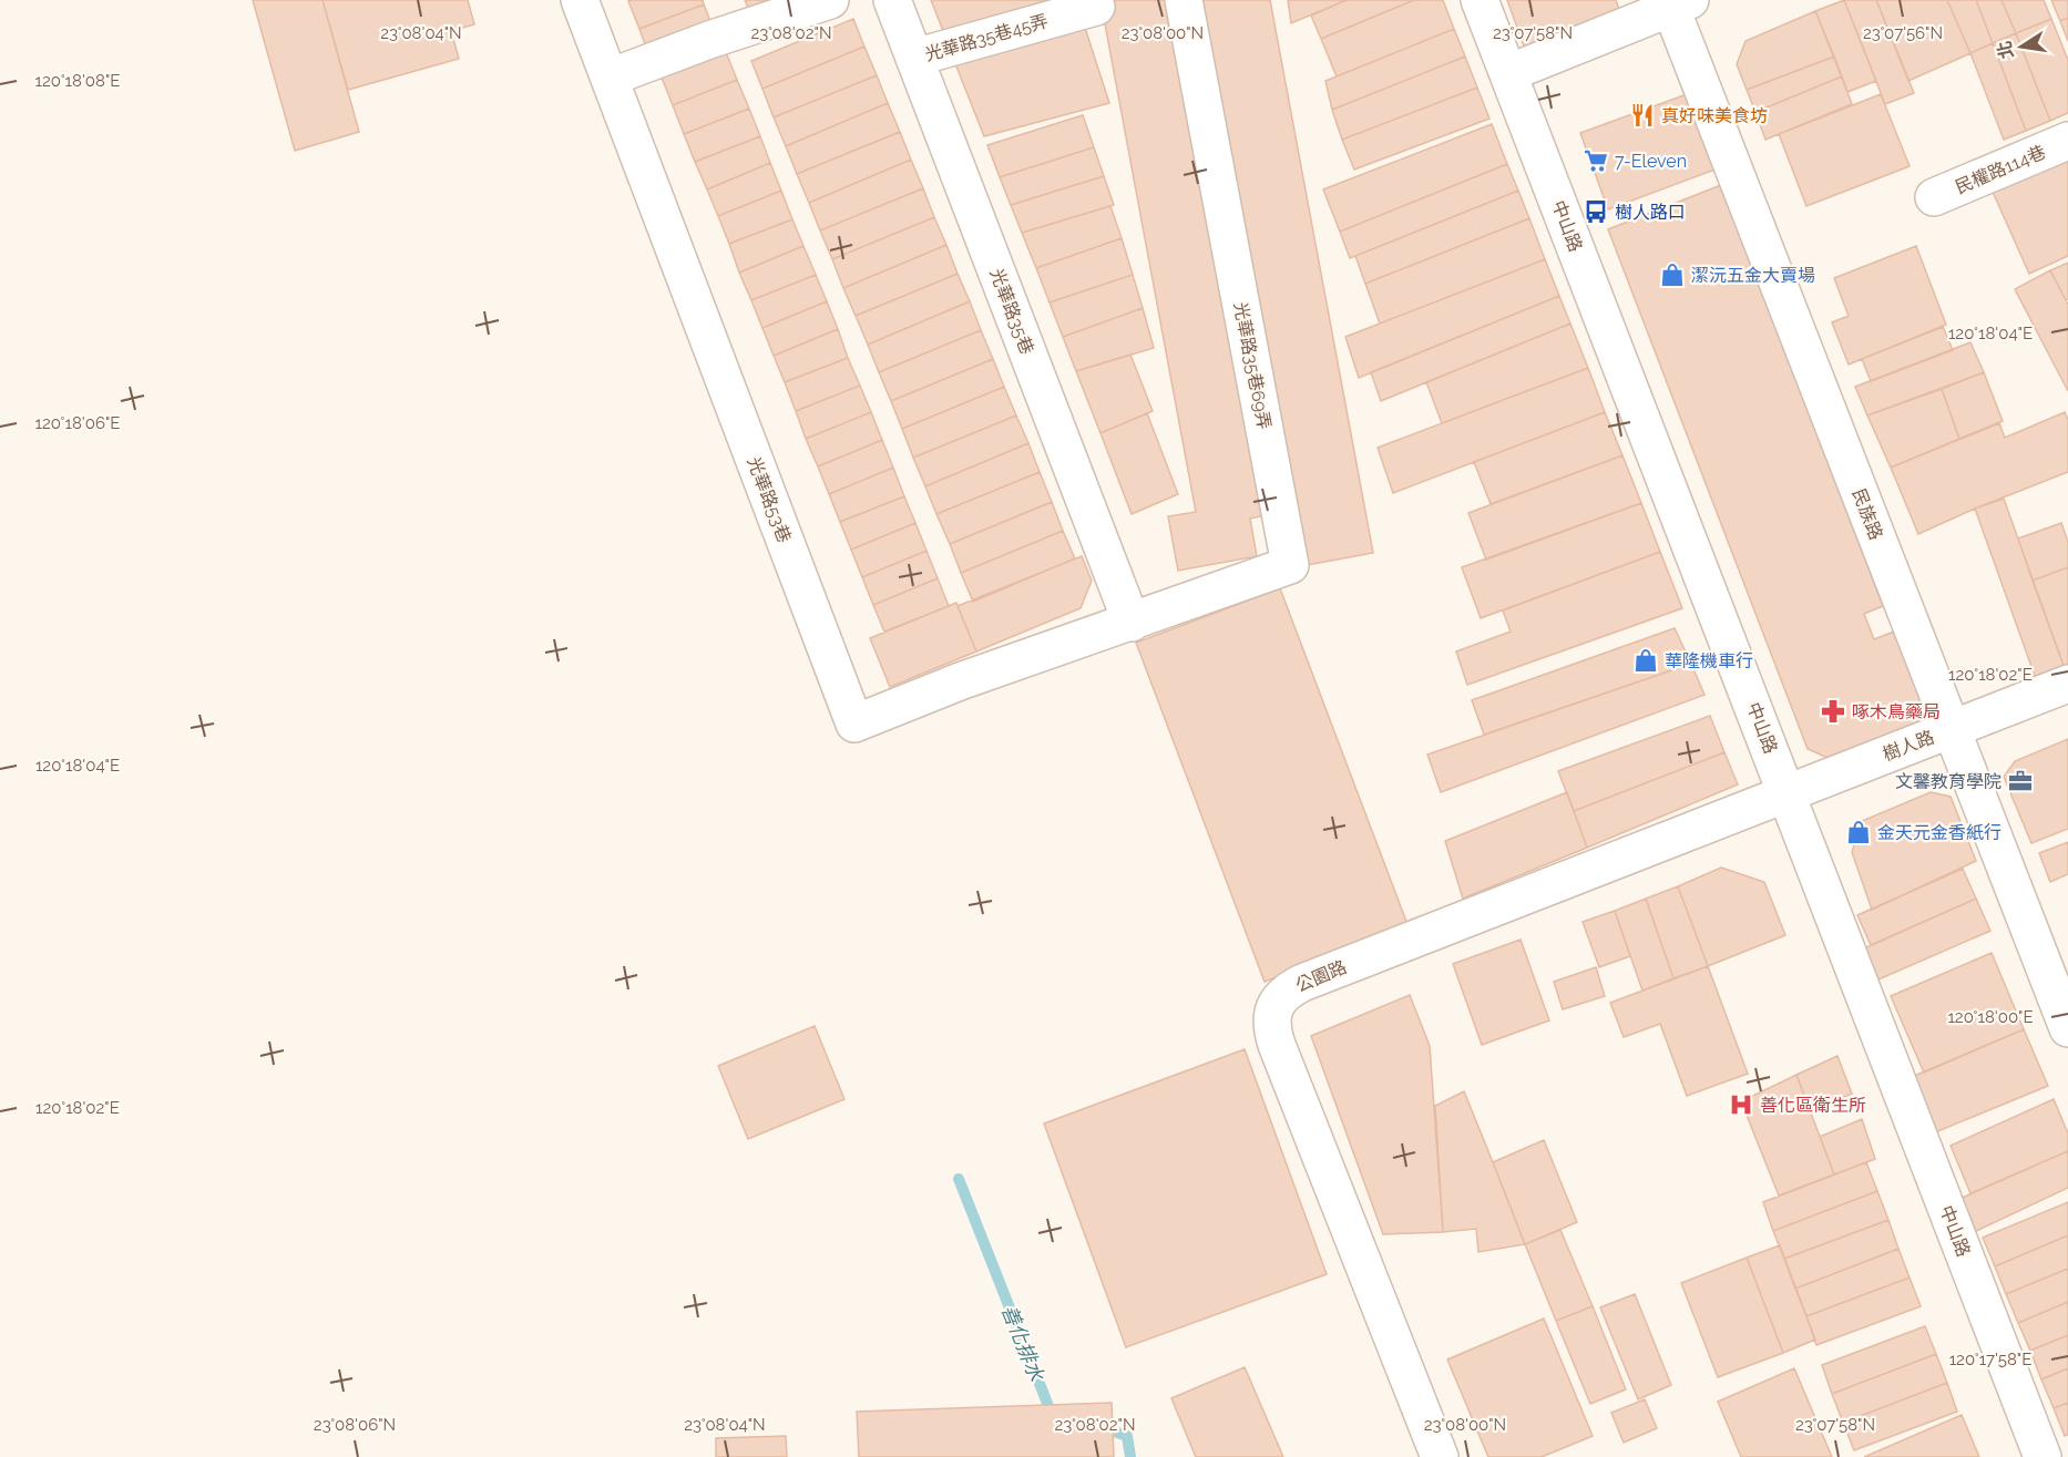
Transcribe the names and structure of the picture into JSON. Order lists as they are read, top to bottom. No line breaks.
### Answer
{"streets":{"street":["光華路35巷45弄","民權路114巷","中山路","光華路35巷","光華路35巷69弄","光華路53巷","民族路","樹人路","公園路"]},"crossings":[["光華路35巷45弄","光華路35巷"],["中山路","樹人路"],["中山路","公園路"],["光華路35巷","光華路35巷69弄"],["光華路35巷","光華路53巷"],["光華路35巷69弄","光華路53巷"],["民族路","樹人路"],["樹人路","公園路"]],"water":["善化排水"],"places":{"restaurant":["真好味美食坊"],"supermarket":["7-Eleven"],"bus stop":["樹人路口"],"shop":["潔沅五金大賣場","華隆機車行","金天元金香紙行"],"pharmacy":["啄木鳥藥局"],"office":["文馨教育學院"],"hospital":["善化區衛生所"]},"north":"left","coordinates":["23°08'04\"N","23°08'02\"N","23°08'00\"N","23°07'58\"N","23°07'56\"N","120°18'08\"E","120°18'04\"E","120°18'06\"E","120°18'02\"E","120°18'00\"E","120°17'58\"E","23°08'06\"N"]}
